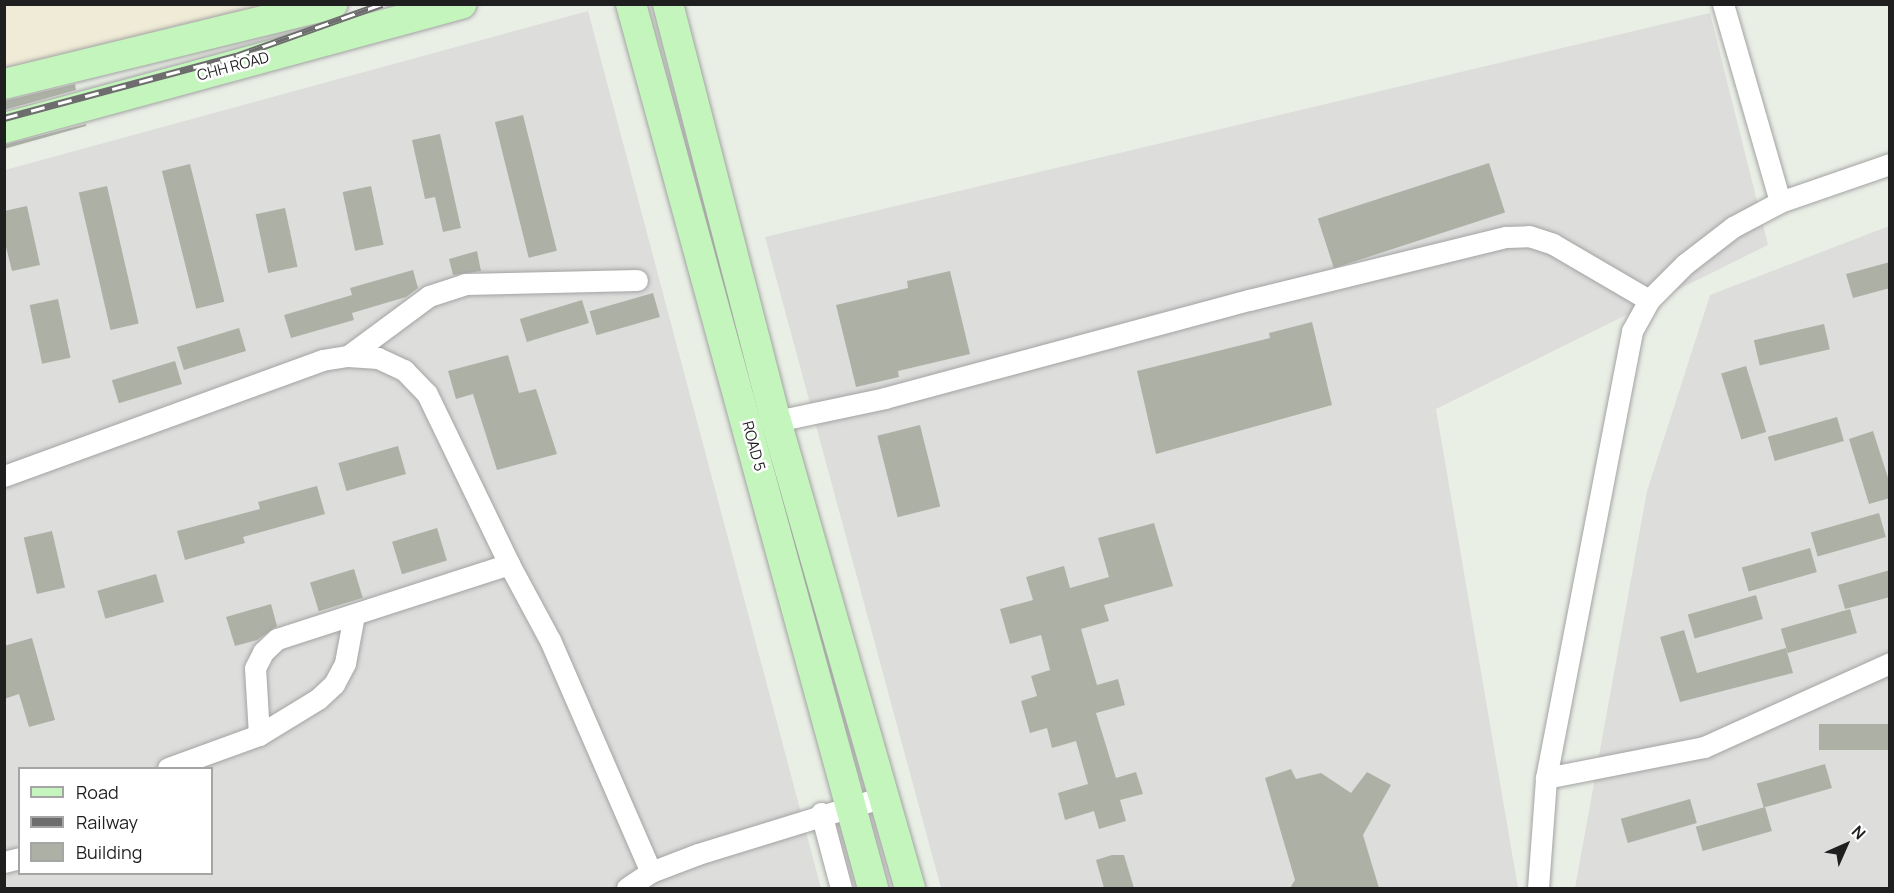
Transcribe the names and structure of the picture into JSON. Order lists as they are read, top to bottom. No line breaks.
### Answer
{"streets":{"street":["CHH ROAD","ROAD 5"]},"legend":["Road","Railway","Building"],"north":"top right"}
